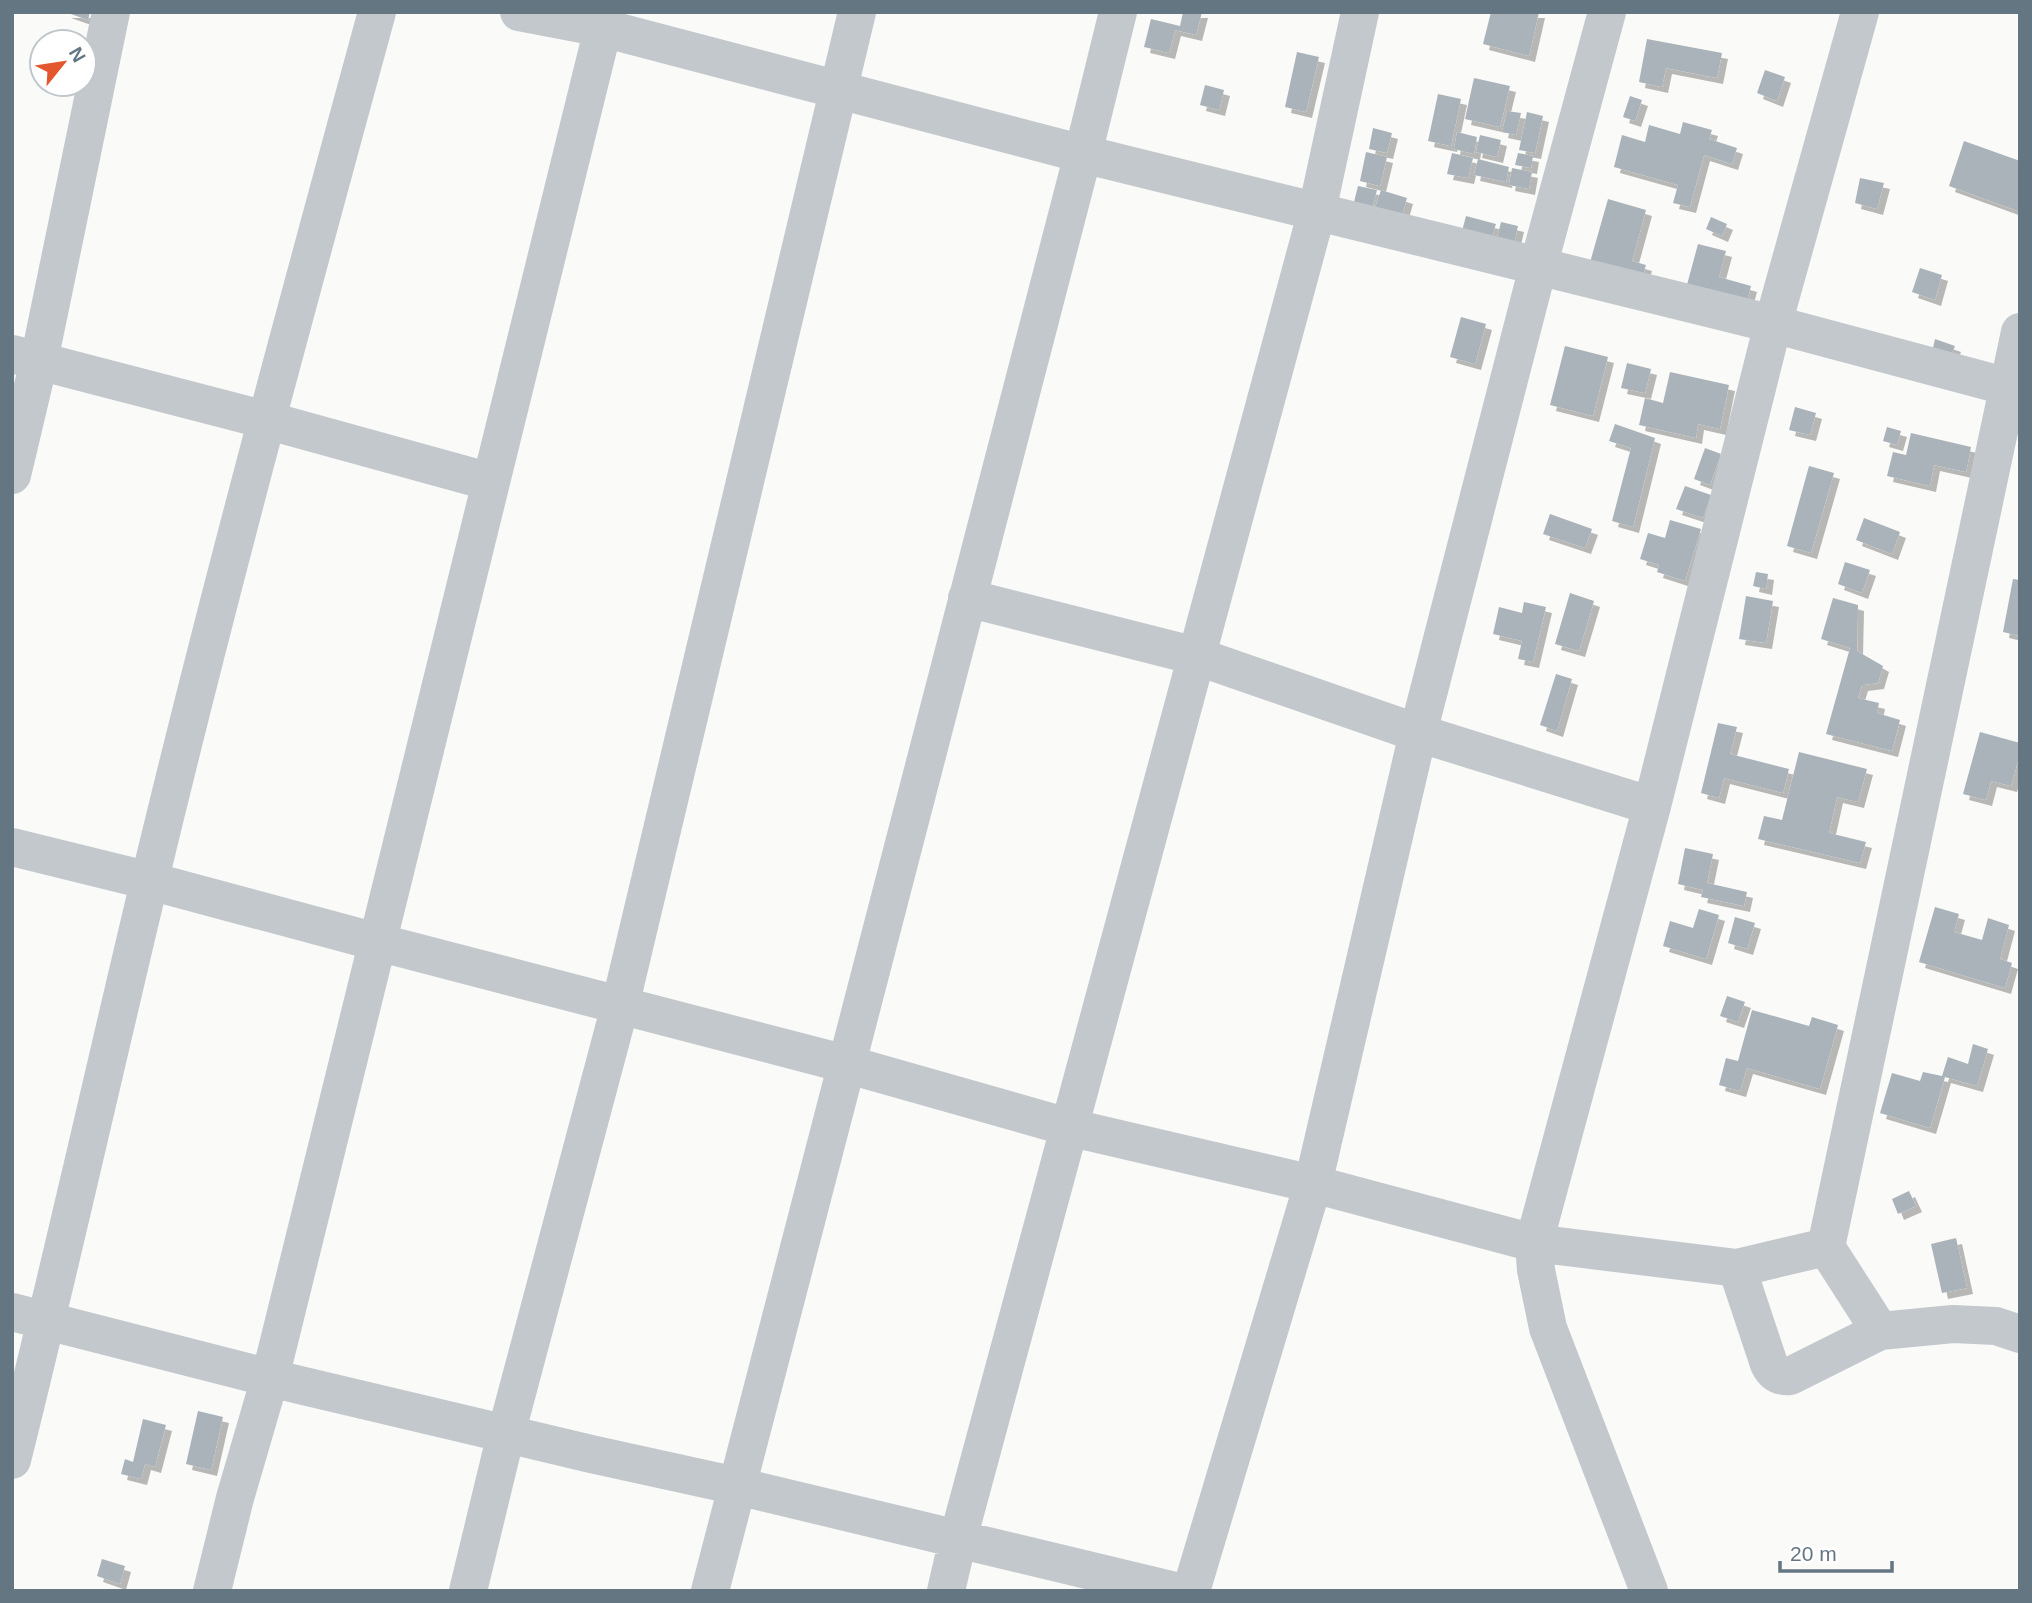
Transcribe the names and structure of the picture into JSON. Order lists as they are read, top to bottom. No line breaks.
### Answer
{"scale_bar":"20 m","north":"top right"}
